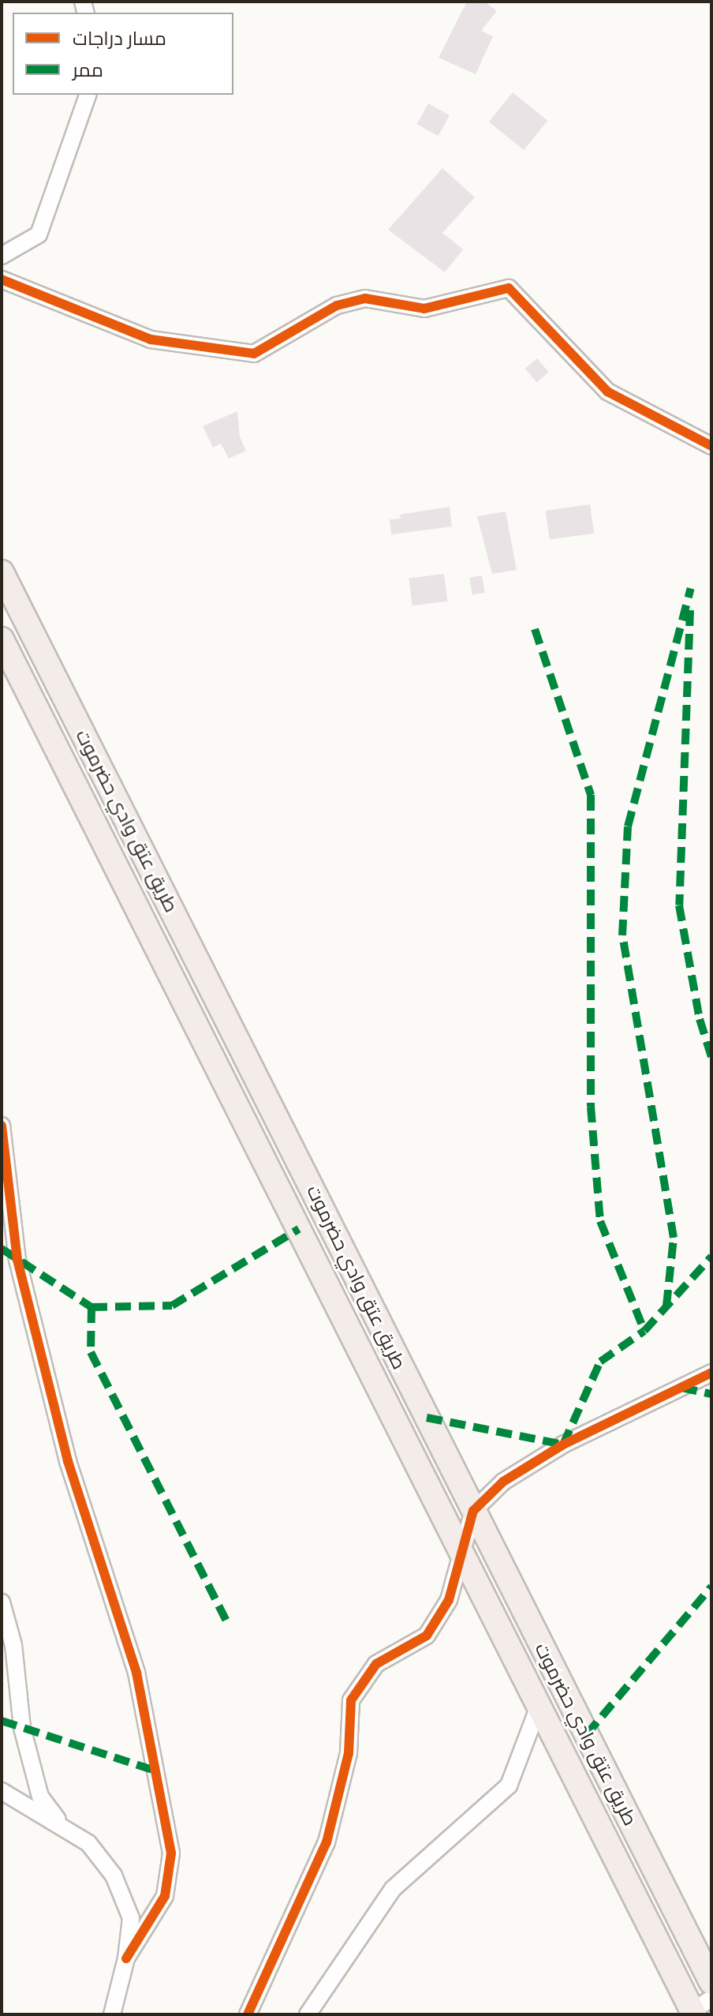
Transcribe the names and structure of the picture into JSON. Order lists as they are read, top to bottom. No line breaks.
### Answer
{"streets":{"main road":["طريق عتق وادي حضرموت"]},"legend":["مسار دراجات","ممر"]}
